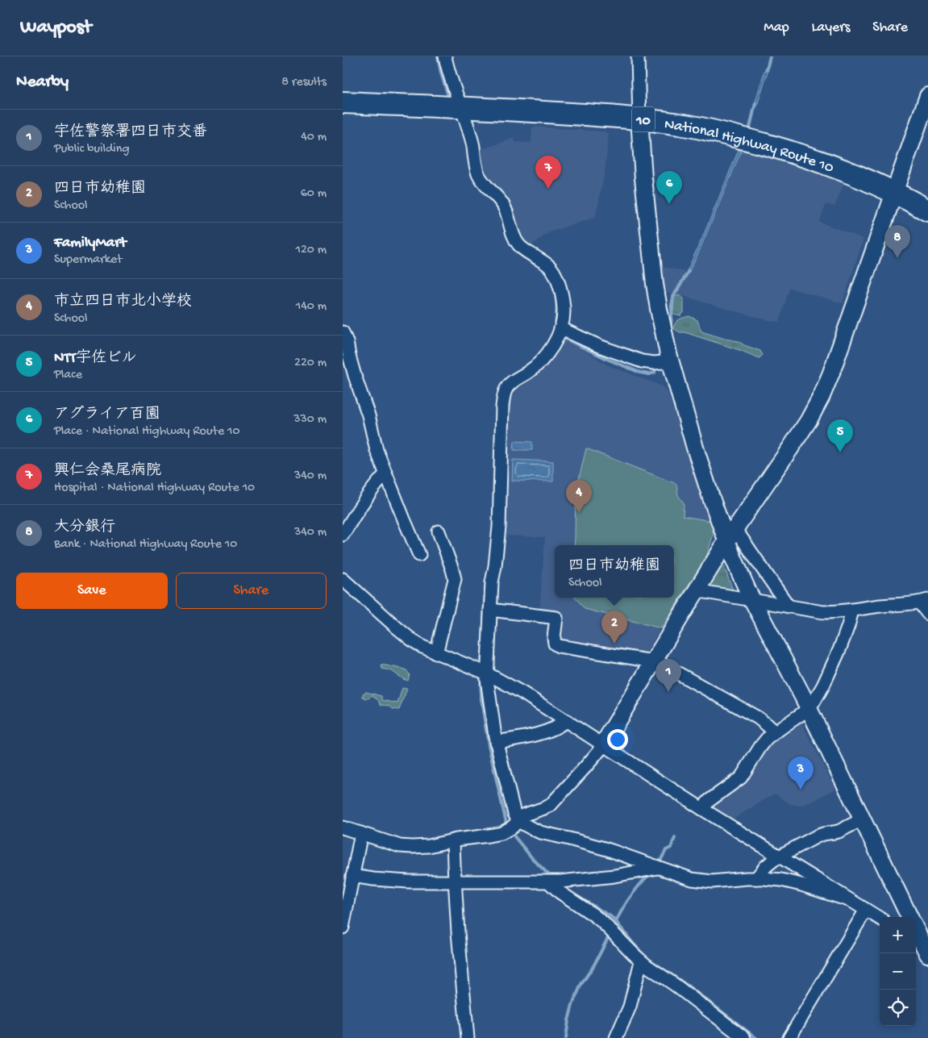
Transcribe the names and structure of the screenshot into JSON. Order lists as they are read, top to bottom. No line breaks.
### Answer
{"streets":{"highway":["10","National Highway Route 10"]},"page":{"header":"Waypost","nav":["Map","Layers","Share"],"heading":["Nearby","8 results"],"list":[{"mark":"1","name":"宇佐警察署四日市交番","note":"Public building","value":"40 m"},{"mark":"2","name":"四日市幼稚園","note":"School","value":"60 m"},{"mark":"3","name":"FamilyMart","note":"Supermarket","value":"120 m"},{"mark":"4","name":"市立四日市北小学校","note":"School","value":"140 m"},{"mark":"5","name":"NTT宇佐ビル","note":"Place","value":"220 m"},{"mark":"6","name":"アグライア百園","note":"Place · National Highway Route 10","value":"330 m"},{"mark":"7","name":"興仁会桑尾病院","note":"Hospital · National Highway Route 10","value":"340 m"},{"mark":"8","name":"大分銀行","note":"Bank · National Highway Route 10","value":"340 m"}],"pins":["7","6","8","5","4","2","1","3"],"popup":["四日市幼稚園","School"],"buttons":["Save","Share"],"map_buttons":["+","−"]}}
